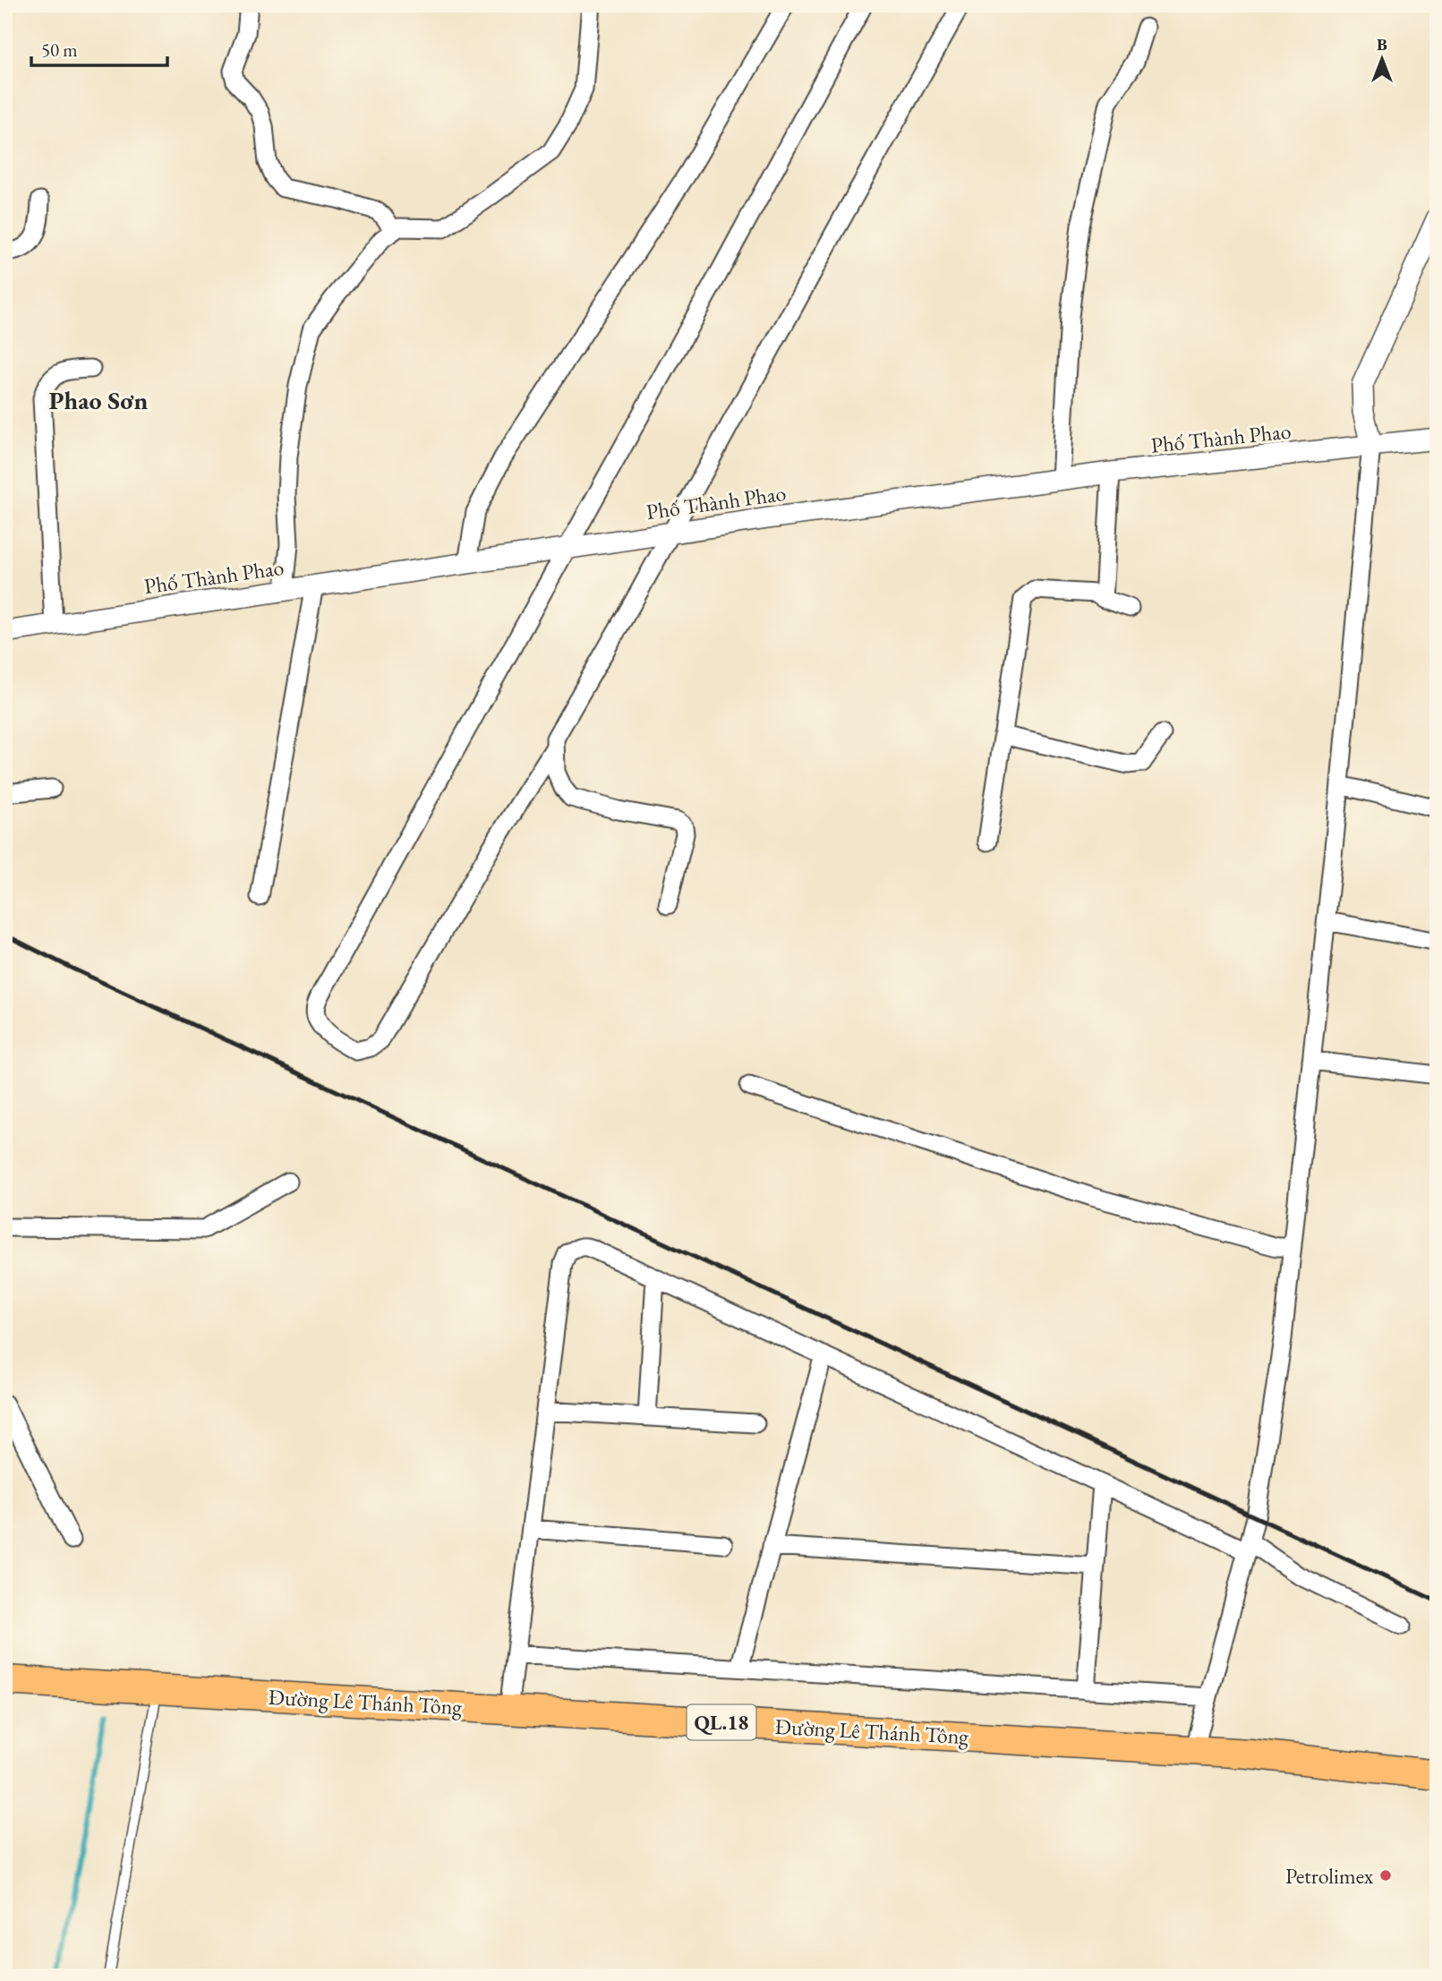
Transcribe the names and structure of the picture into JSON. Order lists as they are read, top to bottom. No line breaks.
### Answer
{"streets":{"highway":["Đường Lê Thánh Tông","QL.18"],"street":["Phố Thành Phao"]},"districts":["Phao Sơn"],"places":["Petrolimex"],"scale_bar":"50 m","north":"top"}
